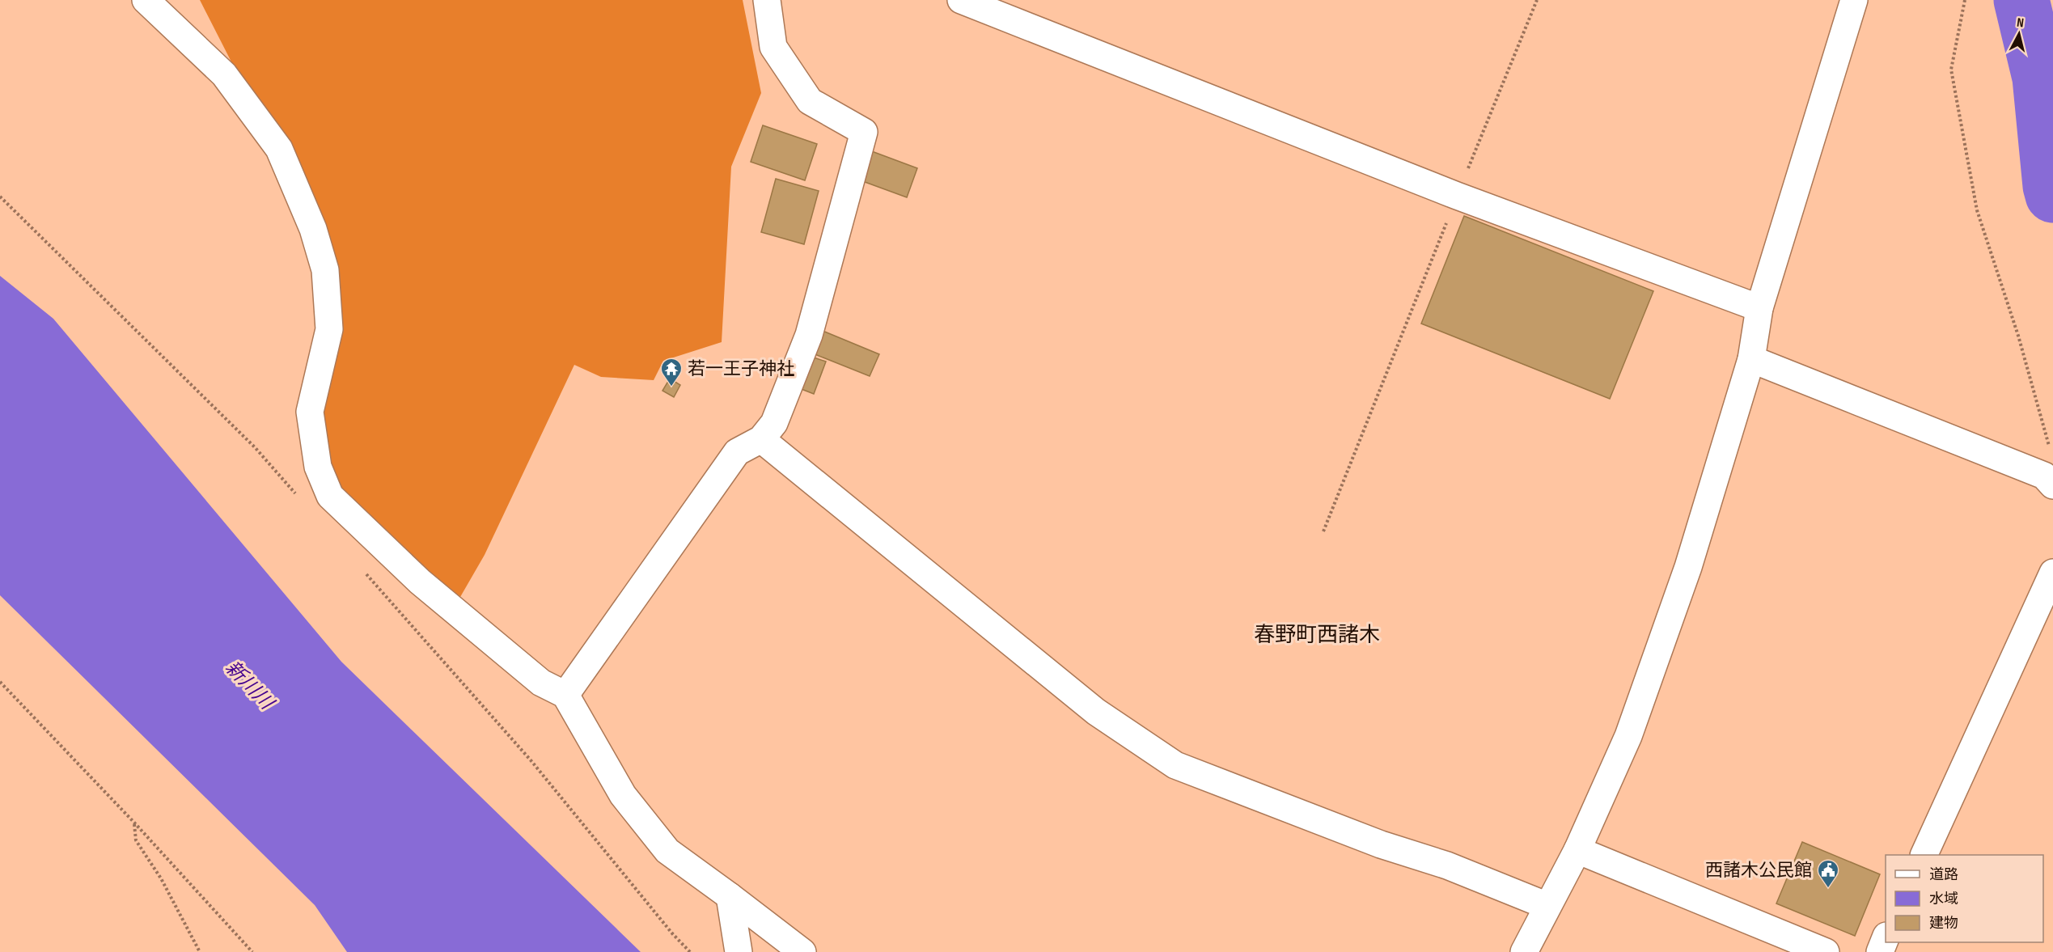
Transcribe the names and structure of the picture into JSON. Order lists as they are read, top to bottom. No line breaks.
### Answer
{"districts":["春野町西諸木"],"water":["新川川"],"places":{"temple":["若一王子神社"],"public building":["西諸木公民館"]},"legend":["道路","水域","建物"],"north":"top"}
